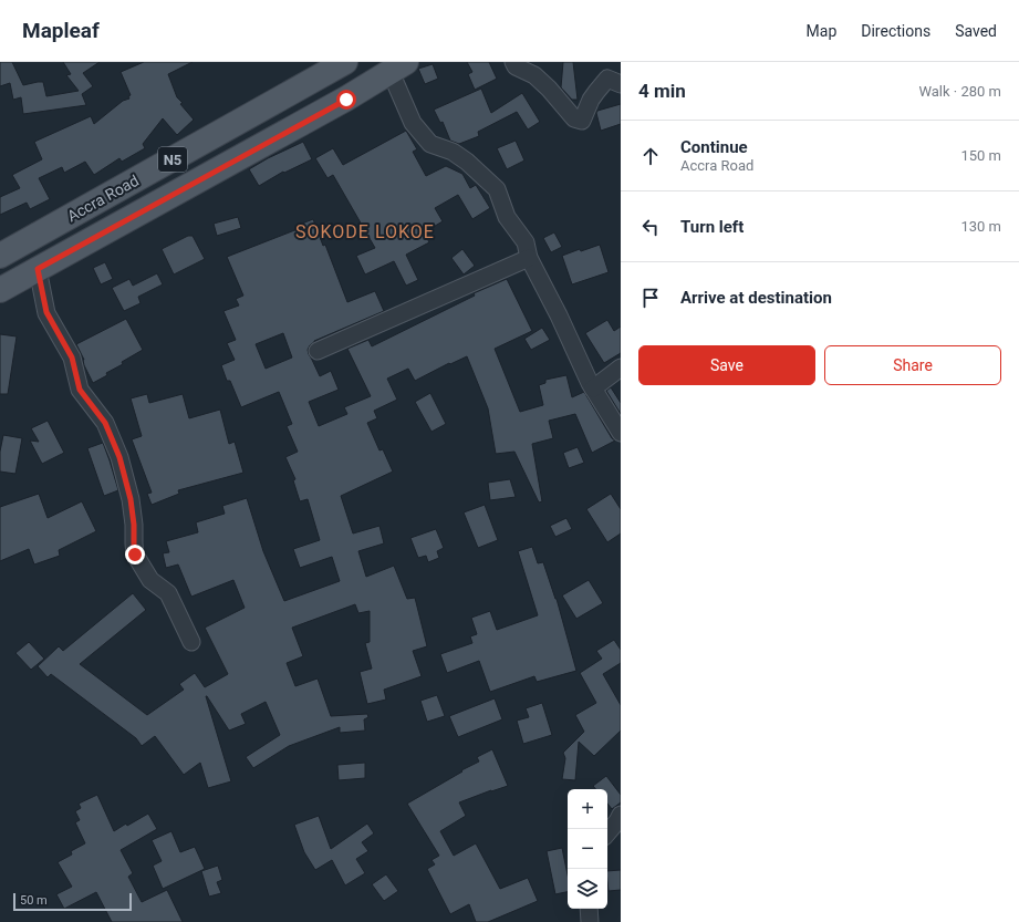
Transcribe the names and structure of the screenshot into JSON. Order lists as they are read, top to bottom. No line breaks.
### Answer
{"streets":{"main road":["N5","Accra Road"]},"districts":["SOKODE LOKOE"],"scale_bar":"50 m","page":{"header":"Mapleaf","nav":["Map","Directions","Saved"],"heading":["4 min","Walk · 280 m"],"list":[["Continue","Accra Road","150 m"],["Turn left","130 m"],"Arrive at destination"],"buttons":["Save","Share"],"map_buttons":["+","−"],"scale":"50 m"}}
